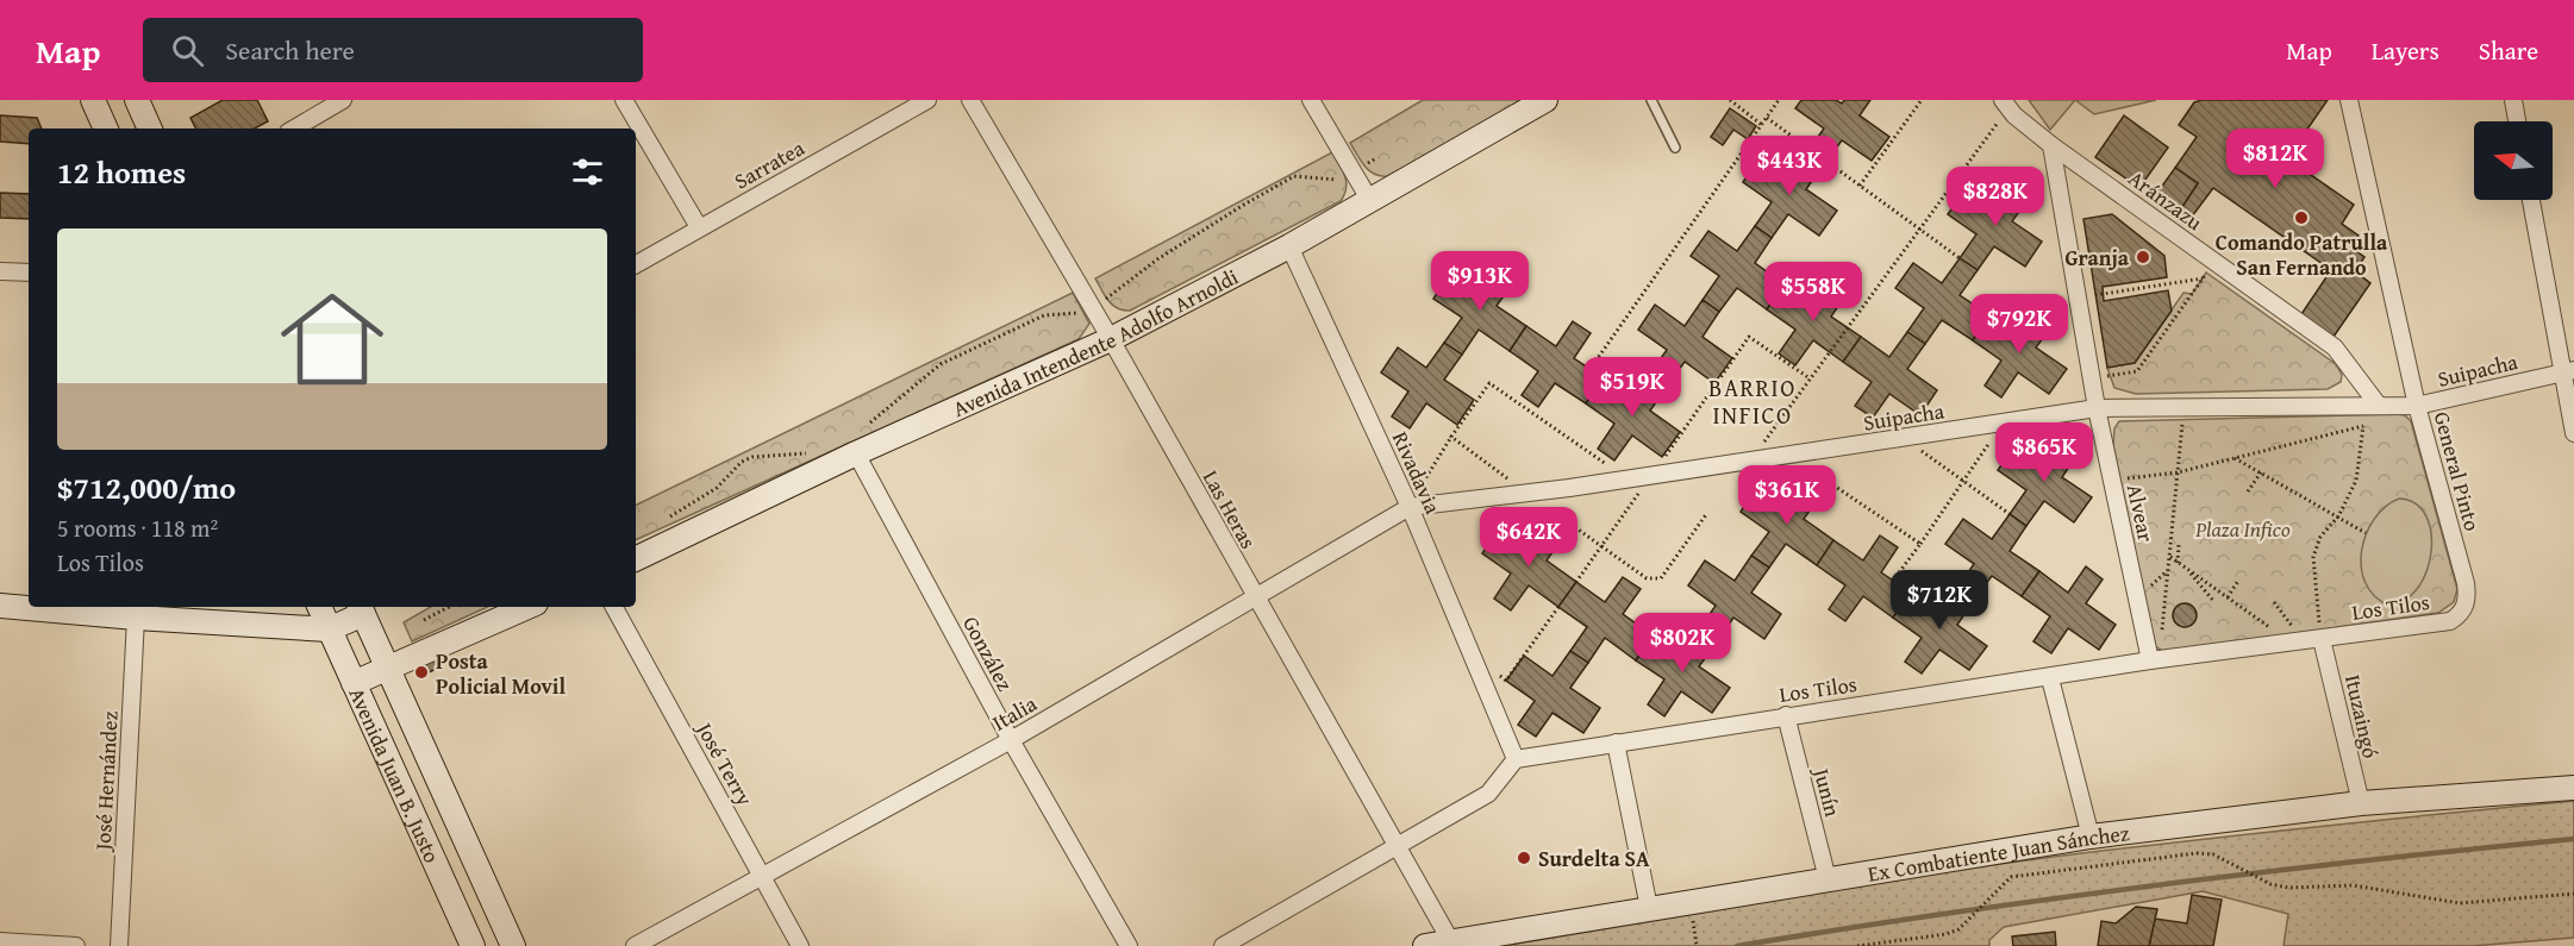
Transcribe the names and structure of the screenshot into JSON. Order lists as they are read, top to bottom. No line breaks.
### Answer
{"streets":{"main road":["Avenida Intendente Adolfo Arnoldi","Avenida Juan B. Justo","Ex Combatiente Juan Sánchez"],"street":["Sarratea","Aránzazu","Suipacha","General Pinto","Rivadavia","Las Heras","Alvear","Los Tilos","González","Italia","Ituzaingó","José Terry","José Hernández","Junín"]},"crossings":[["Aránzazu","Suipacha"],["Aránzazu","Alvear"],["Avenida Intendente Adolfo Arnoldi","Rivadavia"],["Avenida Intendente Adolfo Arnoldi","Las Heras"],["Avenida Intendente Adolfo Arnoldi","González"],["Suipacha","General Pinto"],["Suipacha","Rivadavia"],["Suipacha","Alvear"],["Suipacha","Italia"],["General Pinto","Los Tilos"],["Rivadavia","Los Tilos"],["Rivadavia","Italia"],["Las Heras","Italia"],["Las Heras","Ex Combatiente Juan Sánchez"],["Alvear","Los Tilos"],["Los Tilos","Ituzaingó"],["Los Tilos","Junín"],["González","Italia"],["Italia","José Terry"],["Ituzaingó","Ex Combatiente Juan Sánchez"],["Junín","Ex Combatiente Juan Sánchez"]],"districts":["BARRIO INFICO"],"parks":["Plaza Infico"],"places":["Comando Patrulla San Fernando","Granja","Posta Policial Movil","Surdelta SA"],"north":"left","page":{"header":"Map","search":"Search here","nav":["Map","Layers","Share"],"price":["$812K","$443K","$828K","$913K","$558K","$792K","$519K","$865K","$361K","$642K","$712K","$802K"],"heading":"12 homes","list":[{"name":"$712,000/mo","note":"5 rooms · 118 m² · Los Tilos"}]}}
